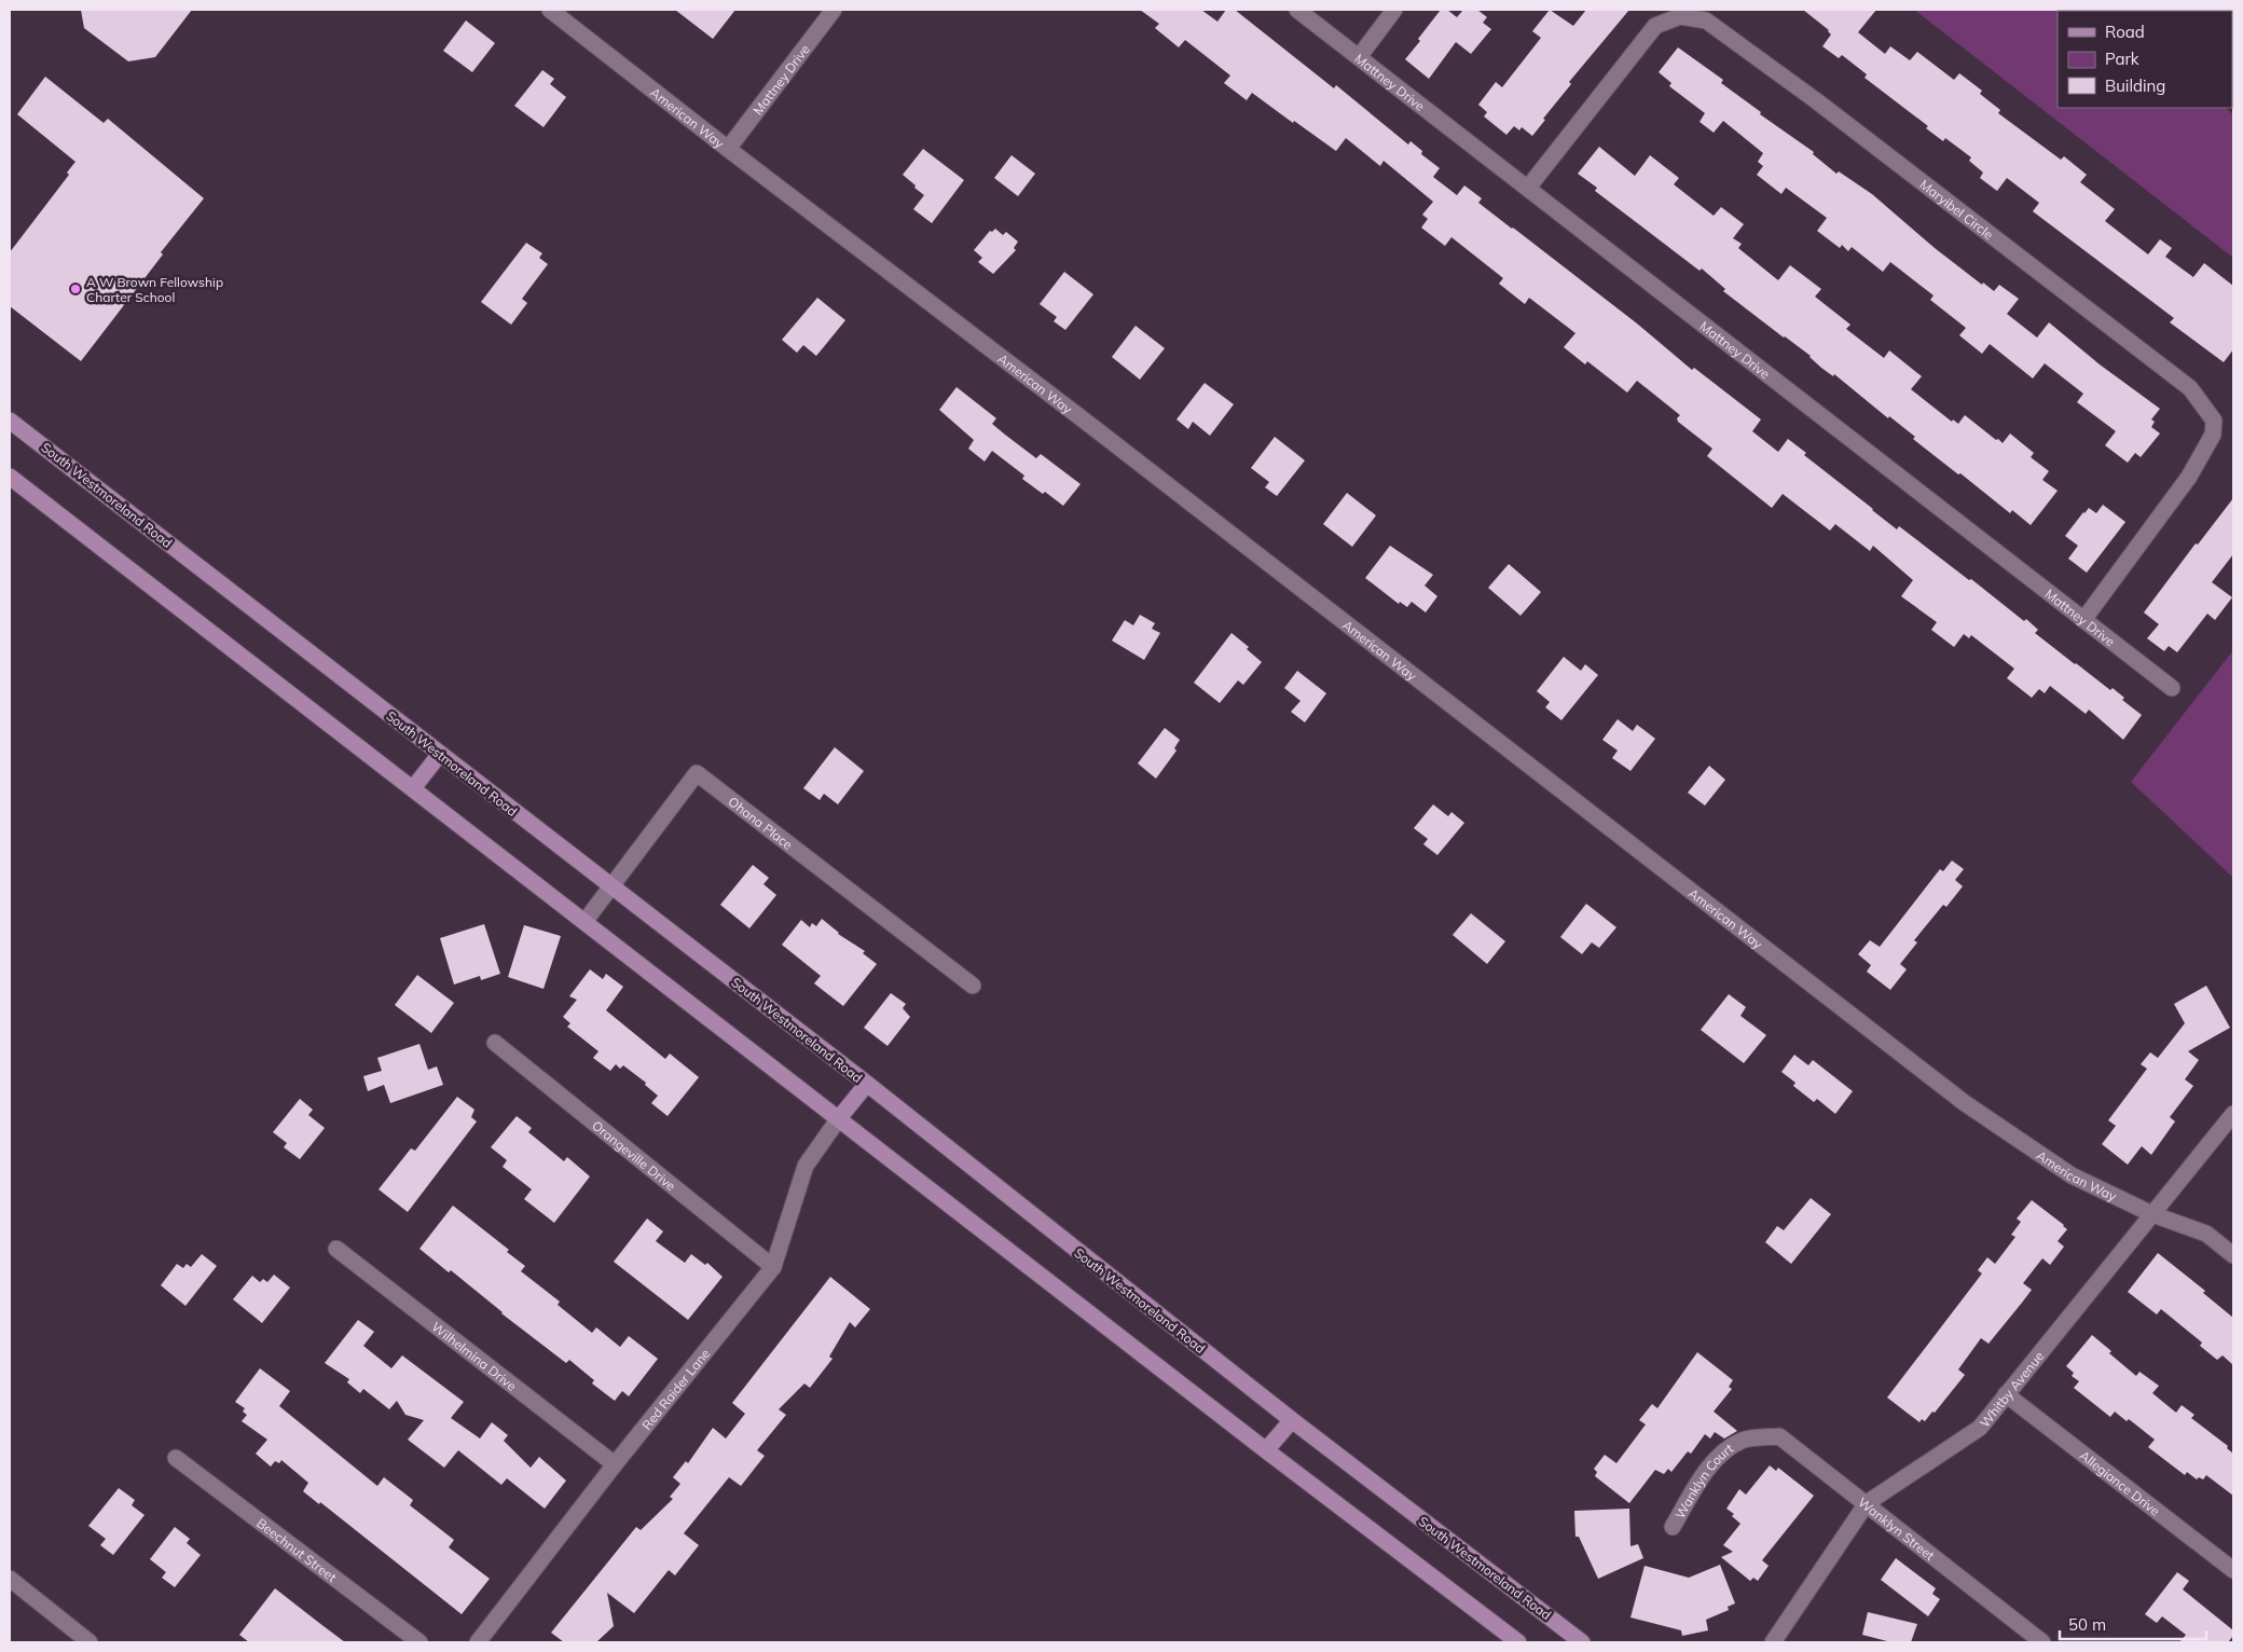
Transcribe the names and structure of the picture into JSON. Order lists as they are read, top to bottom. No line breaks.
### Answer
{"streets":{"main road":["South Westmoreland Road"],"street":["Mattney Drive","American Way","Maryibel Circle","Ohana Place","Orangeville Drive","Wilhelmina Drive","Red Raider Lane","Whitby Avenue","Wanklyn Court","Allegiance Drive","Wanklyn Street","Beechnut Street"]},"crossings":[["Mattney Drive","American Way"],["Mattney Drive","Maryibel Circle"],["American Way","Whitby Avenue"],["South Westmoreland Road","Ohana Place"],["Orangeville Drive","Red Raider Lane"],["Wilhelmina Drive","Red Raider Lane"],["Whitby Avenue","Allegiance Drive"],["Whitby Avenue","Wanklyn Street"],["Wanklyn Court","Wanklyn Street"]],"places":["A W Brown Fellowship Charter School"],"legend":["Road","Park","Building"],"scale_bar":"50 m"}
